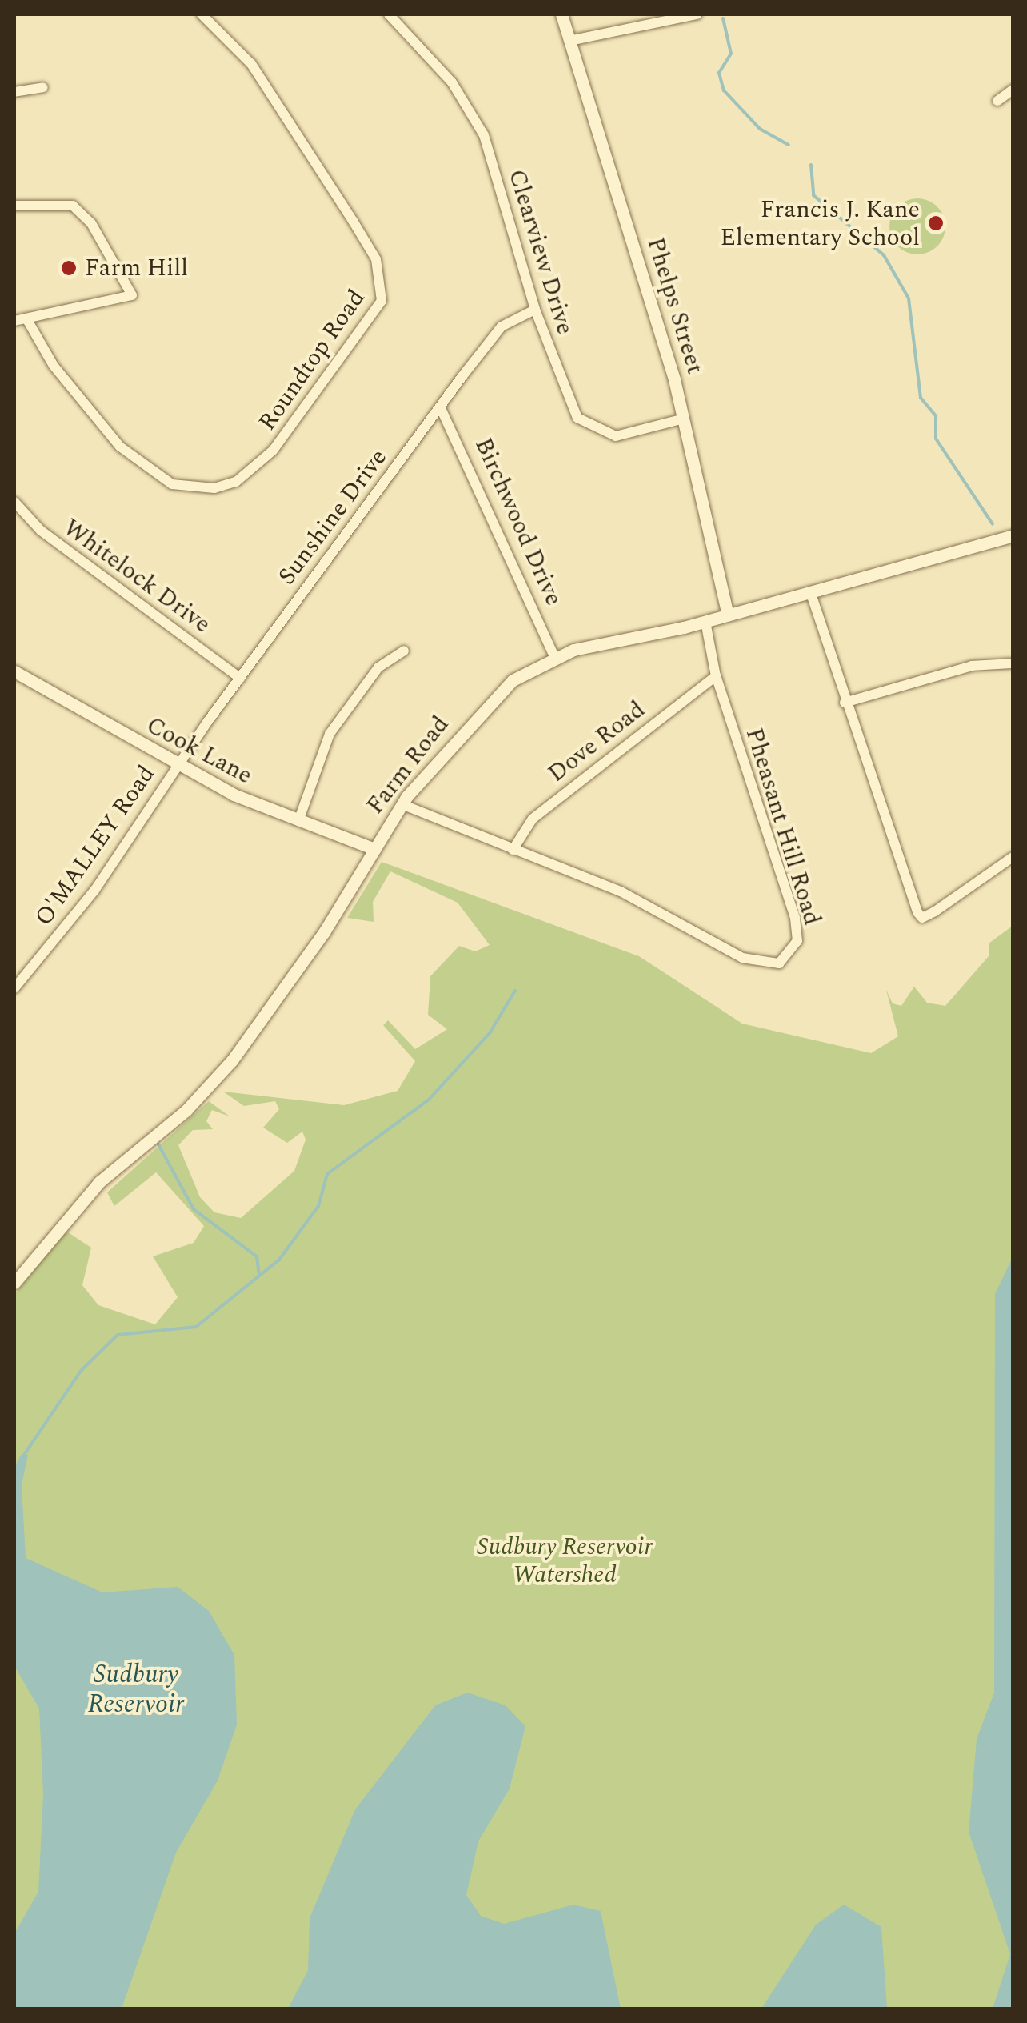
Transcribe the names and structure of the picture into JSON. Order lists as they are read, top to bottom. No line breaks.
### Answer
{"streets":{"street":["Clearview Drive","Phelps Street","Roundtop Road","Sunshine Drive","Birchwood Drive","Whitelock Drive","Dove Road","Cook Lane","Farm Road","Pheasant Hill Road","O'MALLEY Road"]},"crossings":[["Clearview Drive","Phelps Street"],["Clearview Drive","Sunshine Drive"],["Phelps Street","Farm Road"],["Sunshine Drive","Birchwood Drive"],["Sunshine Drive","Whitelock Drive"],["Sunshine Drive","Cook Lane"],["Sunshine Drive","O'MALLEY Road"],["Birchwood Drive","Farm Road"],["Dove Road","Pheasant Hill Road"],["Cook Lane","Farm Road"],["Cook Lane","O'MALLEY Road"],["Farm Road","Pheasant Hill Road"]],"water":["Sudbury Reservoir"],"parks":["Sudbury Reservoir Watershed"],"places":["Francis J. Kane Elementary School","Farm Hill"]}
